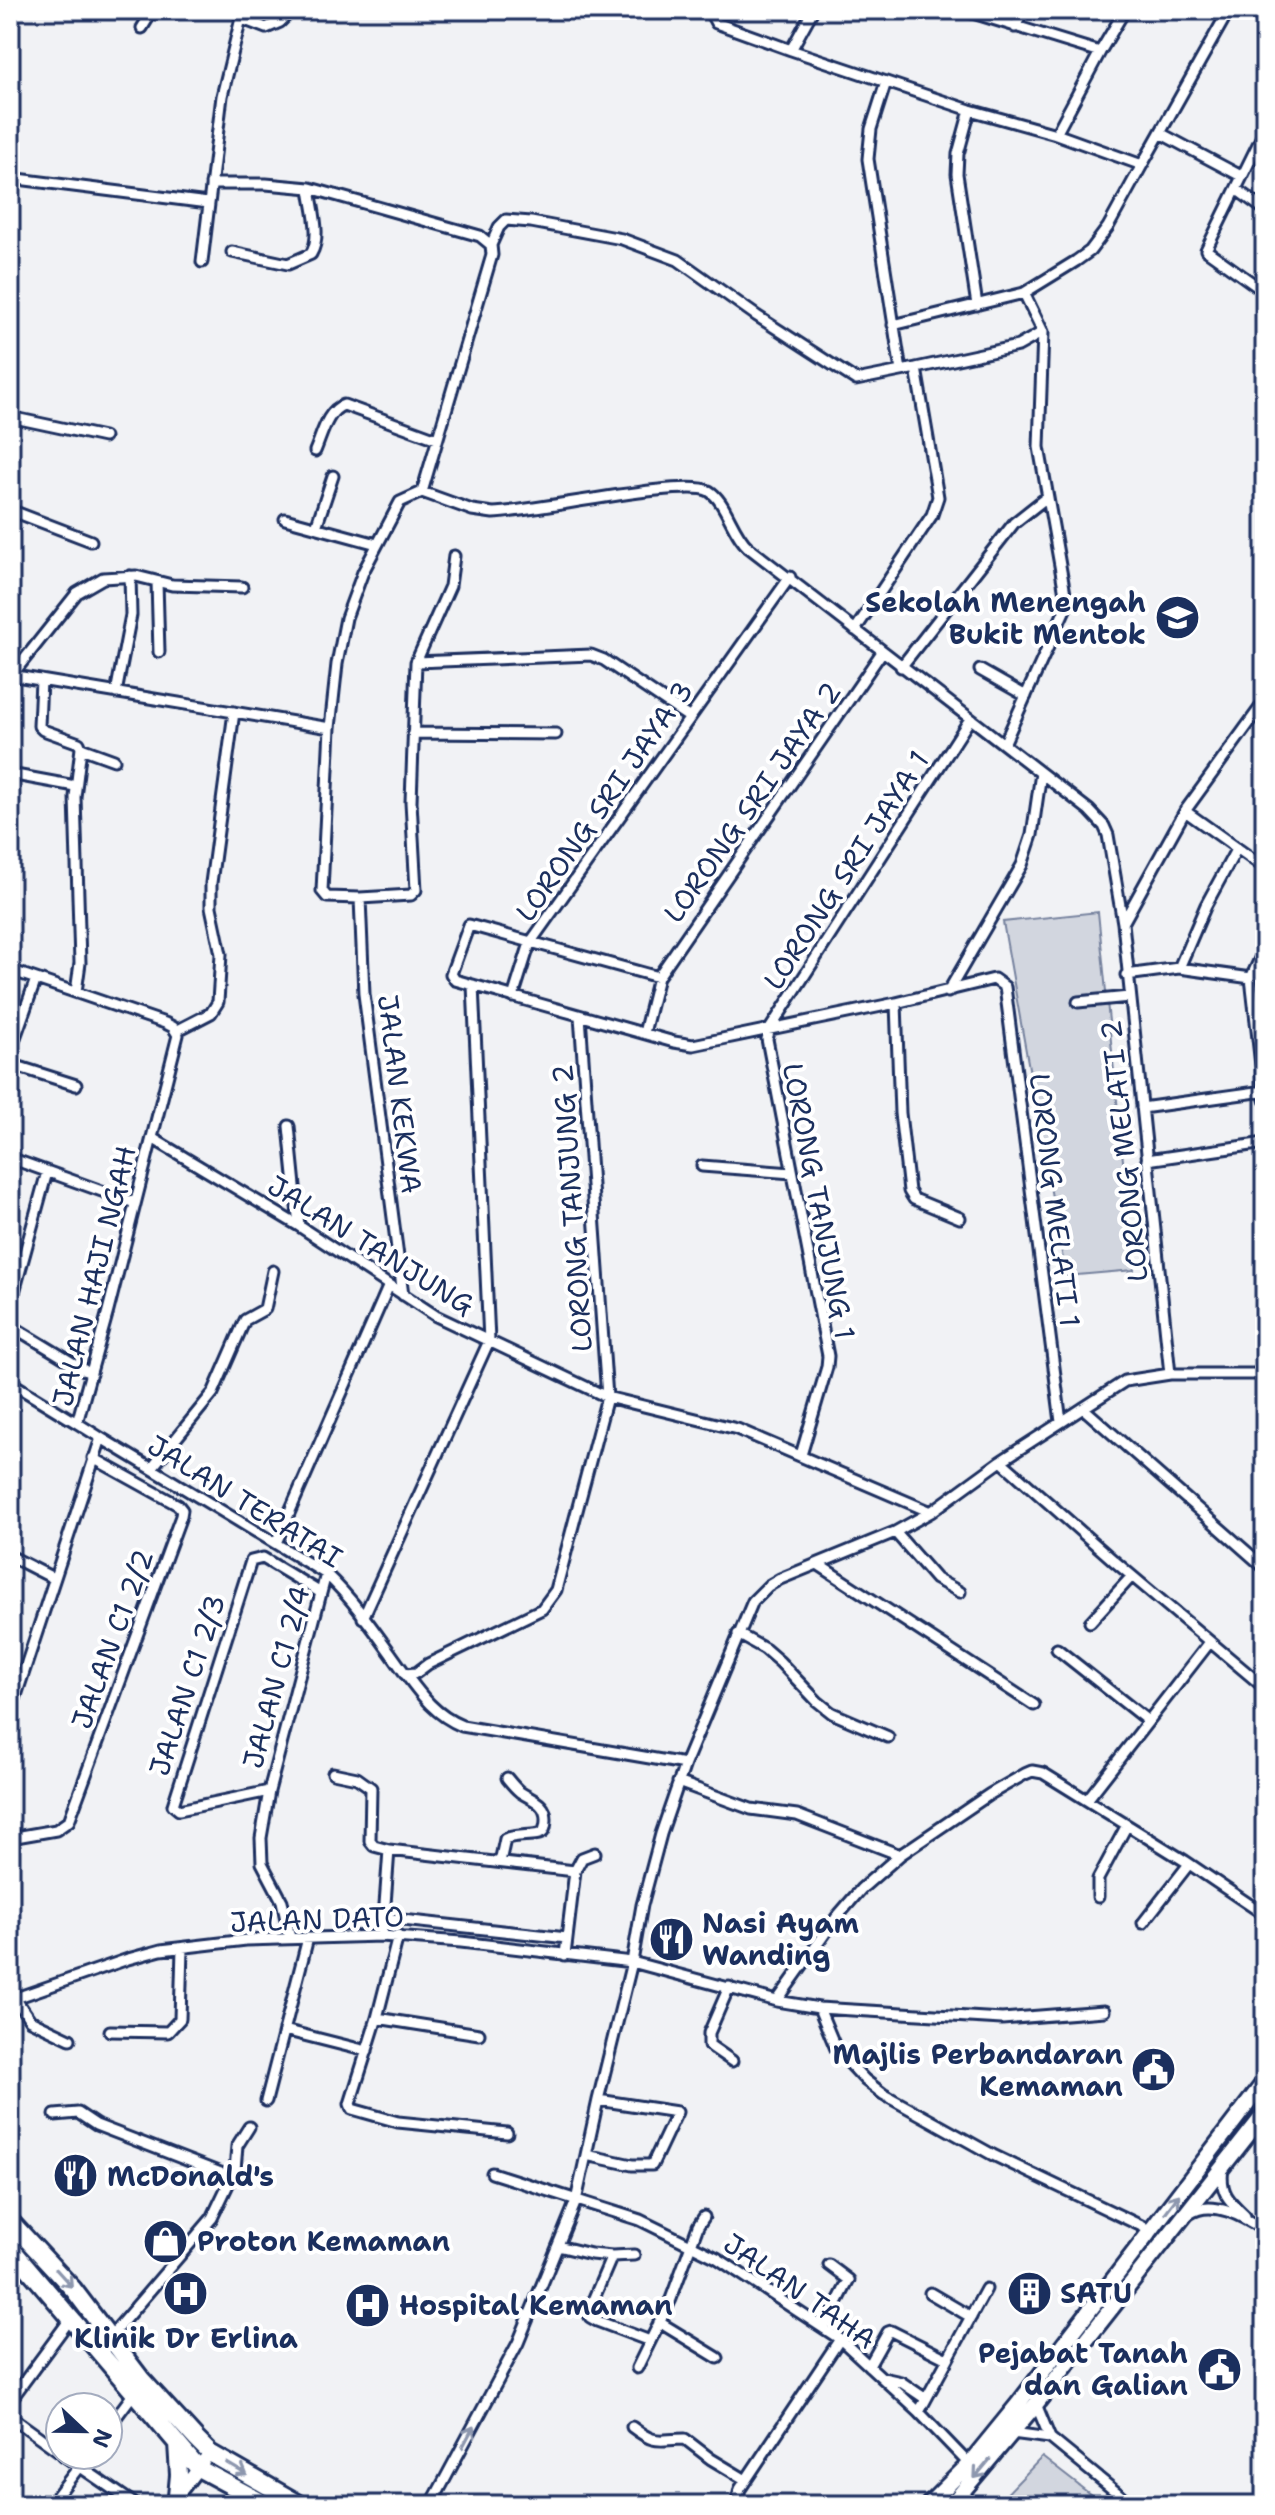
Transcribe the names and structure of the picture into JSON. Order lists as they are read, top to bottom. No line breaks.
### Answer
{"streets":{"street":["LORONG SRI JAYA 3","LORONG SRI JAYA 2","LORONG SRI JAYA 1","JALAN KEKWA","LORONG MELATI 2","LORONG MELATI 1","LORONG TANJUNG 1","LORONG TANJUNG 2","JALAN TANJUNG","JALAN HAJI NGAH","JALAN TERATAI","JALAN C1 2/2","JALAN C1 2/4","JALAN C1 2/3","JALAN DATO","JALAN TAHA"]},"crossings":[["LORONG SRI JAYA 3","LORONG SRI JAYA 2"],["LORONG SRI JAYA 3","LORONG MELATI 2"],["LORONG SRI JAYA 2","LORONG MELATI 2"],["LORONG SRI JAYA 1","LORONG MELATI 2"],["LORONG SRI JAYA 1","LORONG TANJUNG 1"],["JALAN KEKWA","JALAN TANJUNG"],["LORONG TANJUNG 1","JALAN TANJUNG"],["LORONG TANJUNG 2","JALAN TANJUNG"],["LORONG TANJUNG 2","JALAN TERATAI"],["JALAN TANJUNG","JALAN HAJI NGAH"],["JALAN HAJI NGAH","JALAN TERATAI"],["JALAN HAJI NGAH","JALAN C1 2/2"],["JALAN TERATAI","JALAN C1 2/4"],["JALAN C1 2/4","JALAN C1 2/3"],["JALAN C1 2/4","JALAN DATO"]],"places":{"school or university":["Sekolah Menengah Bukit Mentok"],"restaurant":["Nasi Ayam Wanding","McDonald's"],"public building":["Majlis Perbandaran Kemaman","Pejabat Tanah dan Galian"],"shop":["Proton Kemaman"],"hospital":["Klinik Dr Erlina","Hospital Kemaman"],"building":["SATU"]},"north":"right"}
